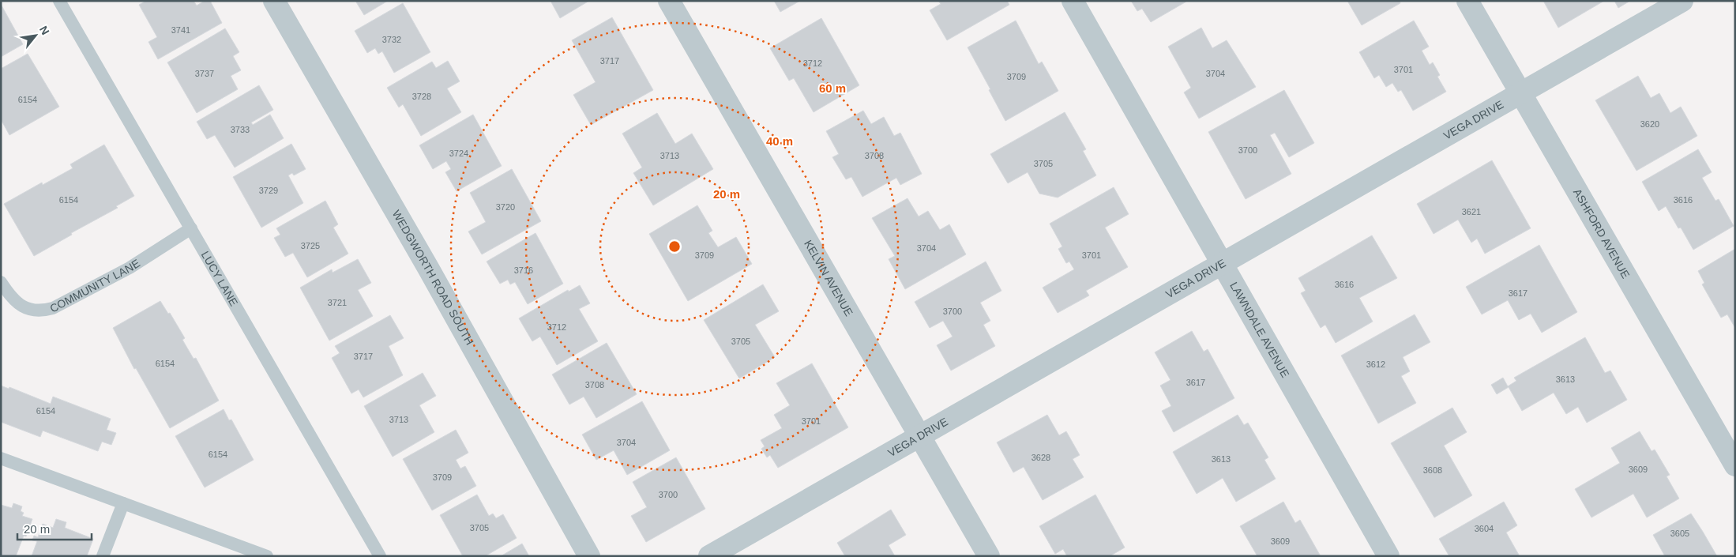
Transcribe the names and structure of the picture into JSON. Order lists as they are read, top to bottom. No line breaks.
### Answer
{"streets":{"street":["VEGA DRIVE","ASHFORD AVENUE","WEDGWORTH ROAD SOUTH","KELVIN AVENUE","LAWNDALE AVENUE"],"lane":["LUCY LANE","COMMUNITY LANE"]},"crossings":[["VEGA DRIVE","ASHFORD AVENUE"],["VEGA DRIVE","KELVIN AVENUE"],["VEGA DRIVE","LAWNDALE AVENUE"],["LUCY LANE","COMMUNITY LANE"]],"house_numbers":["3741","3732","3717","3712","3701","3737","3704","3709","3728","6154","3620","3733","3700","3724","3713","3708","3705","3729","6154","3616","3720","3621","3725","3704","3709","3701","3716","3616","3617","3721","3700","3712","3705","3717","6154","3612","3613","3617","3708","6154","3713","3701","3704","6154","3628","3613","3609","3608","3709","3700","3705","3604","3605","3609"],"scale_bar":"20 m","north":"top right","rings":["60 m","40 m","20 m"]}
